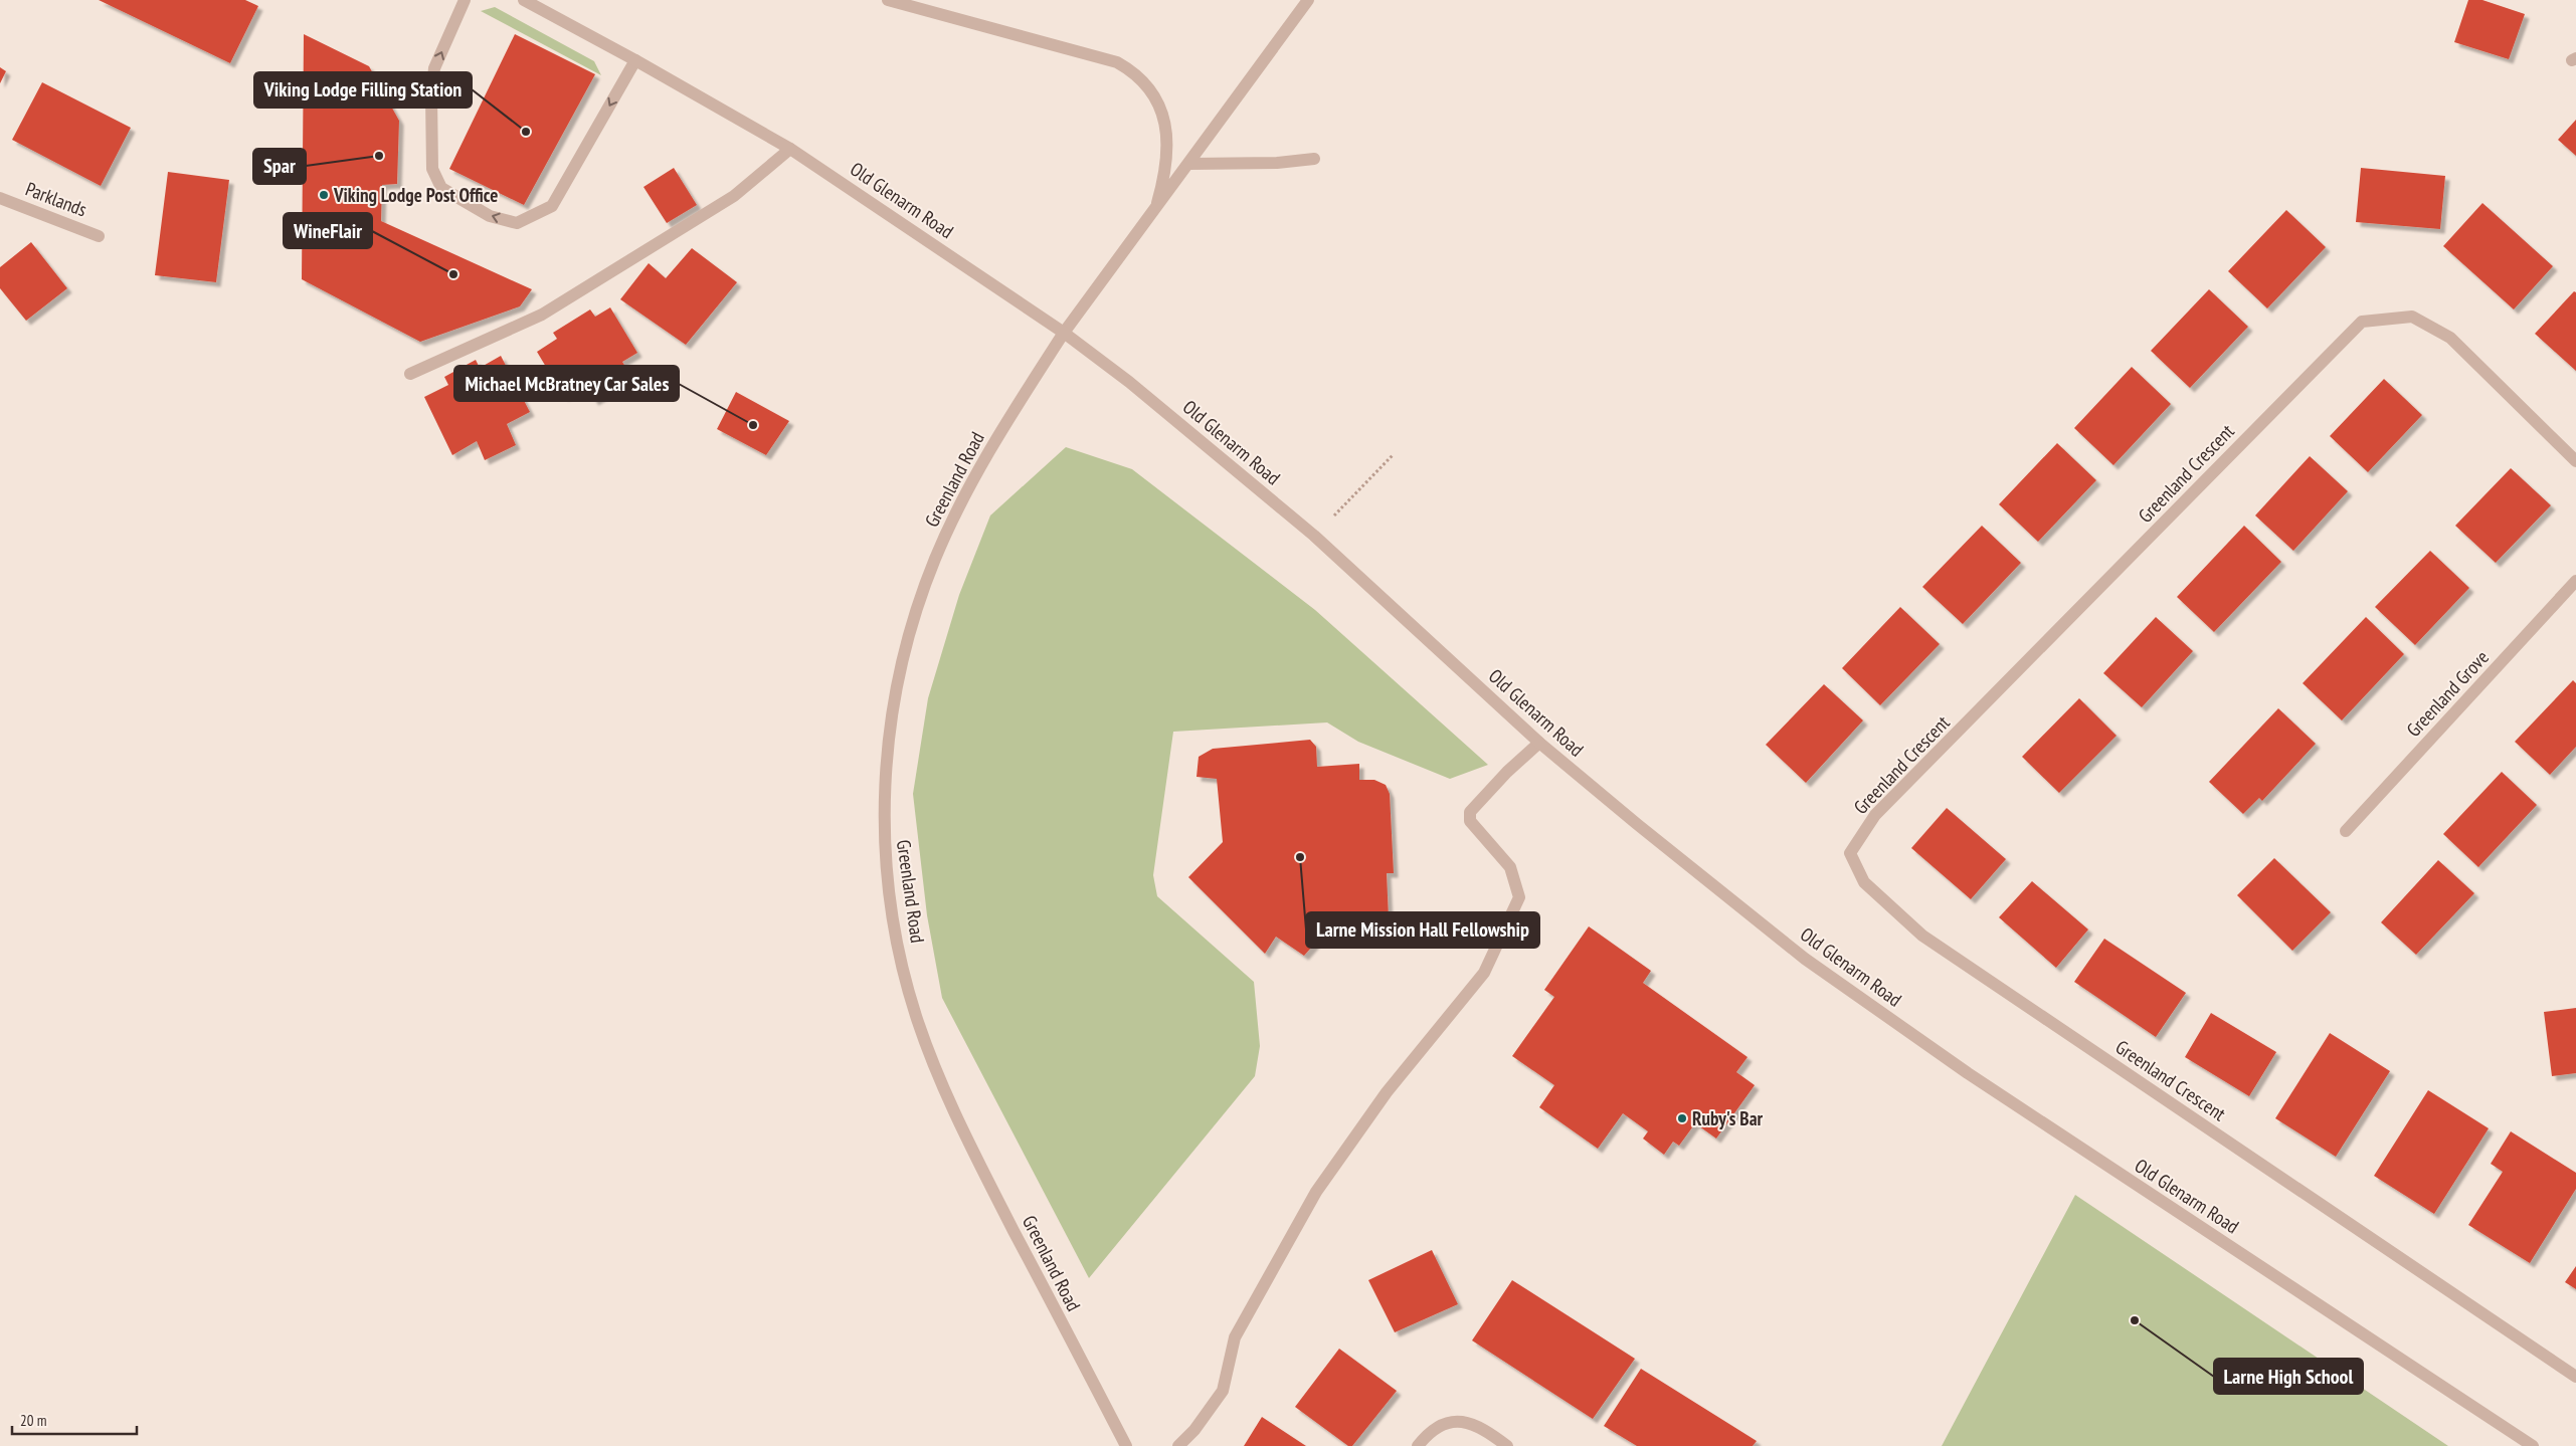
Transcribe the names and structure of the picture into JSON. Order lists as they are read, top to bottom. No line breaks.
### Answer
{"streets":{"street":["Parklands","Old Glenarm Road","Greenland Crescent","Greenland Road","Greenland Grove"]},"crossings":[["Old Glenarm Road","Greenland Road"]],"places":["Viking Lodge Filling Station","Spar","Viking Lodge Post Office","WineFlair","Michael McBratney Car Sales","Larne Mission Hall Fellowship","Ruby's Bar","Larne High School"],"scale_bar":"20 m"}
